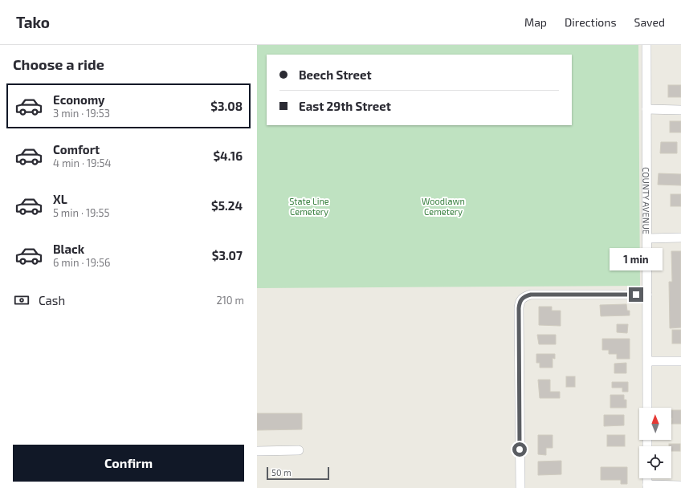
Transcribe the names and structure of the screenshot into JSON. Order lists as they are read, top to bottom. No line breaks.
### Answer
{"streets":{"street":["COUNTY AVENUE"]},"parks":["State Line Cemetery","Woodlawn Cemetery"],"scale_bar":"50 m","north":"top","page":{"header":"Tako","nav":["Map","Directions","Saved"],"heading":"Choose a ride","banner":["Beech Street","East 29th Street"],"list":[{"name":"Economy","note":"3 min · 19:53","value":"$3.08"},{"name":"Comfort","note":"4 min · 19:54","value":"$4.16"},{"name":"XL","note":"5 min · 19:55","value":"$5.24"},{"name":"Black","note":"6 min · 19:56","value":"$3.07"}],"bubble":"1 min","pay":["Cash","210 m"],"buttons":"Confirm","scale":"50 m"}}
